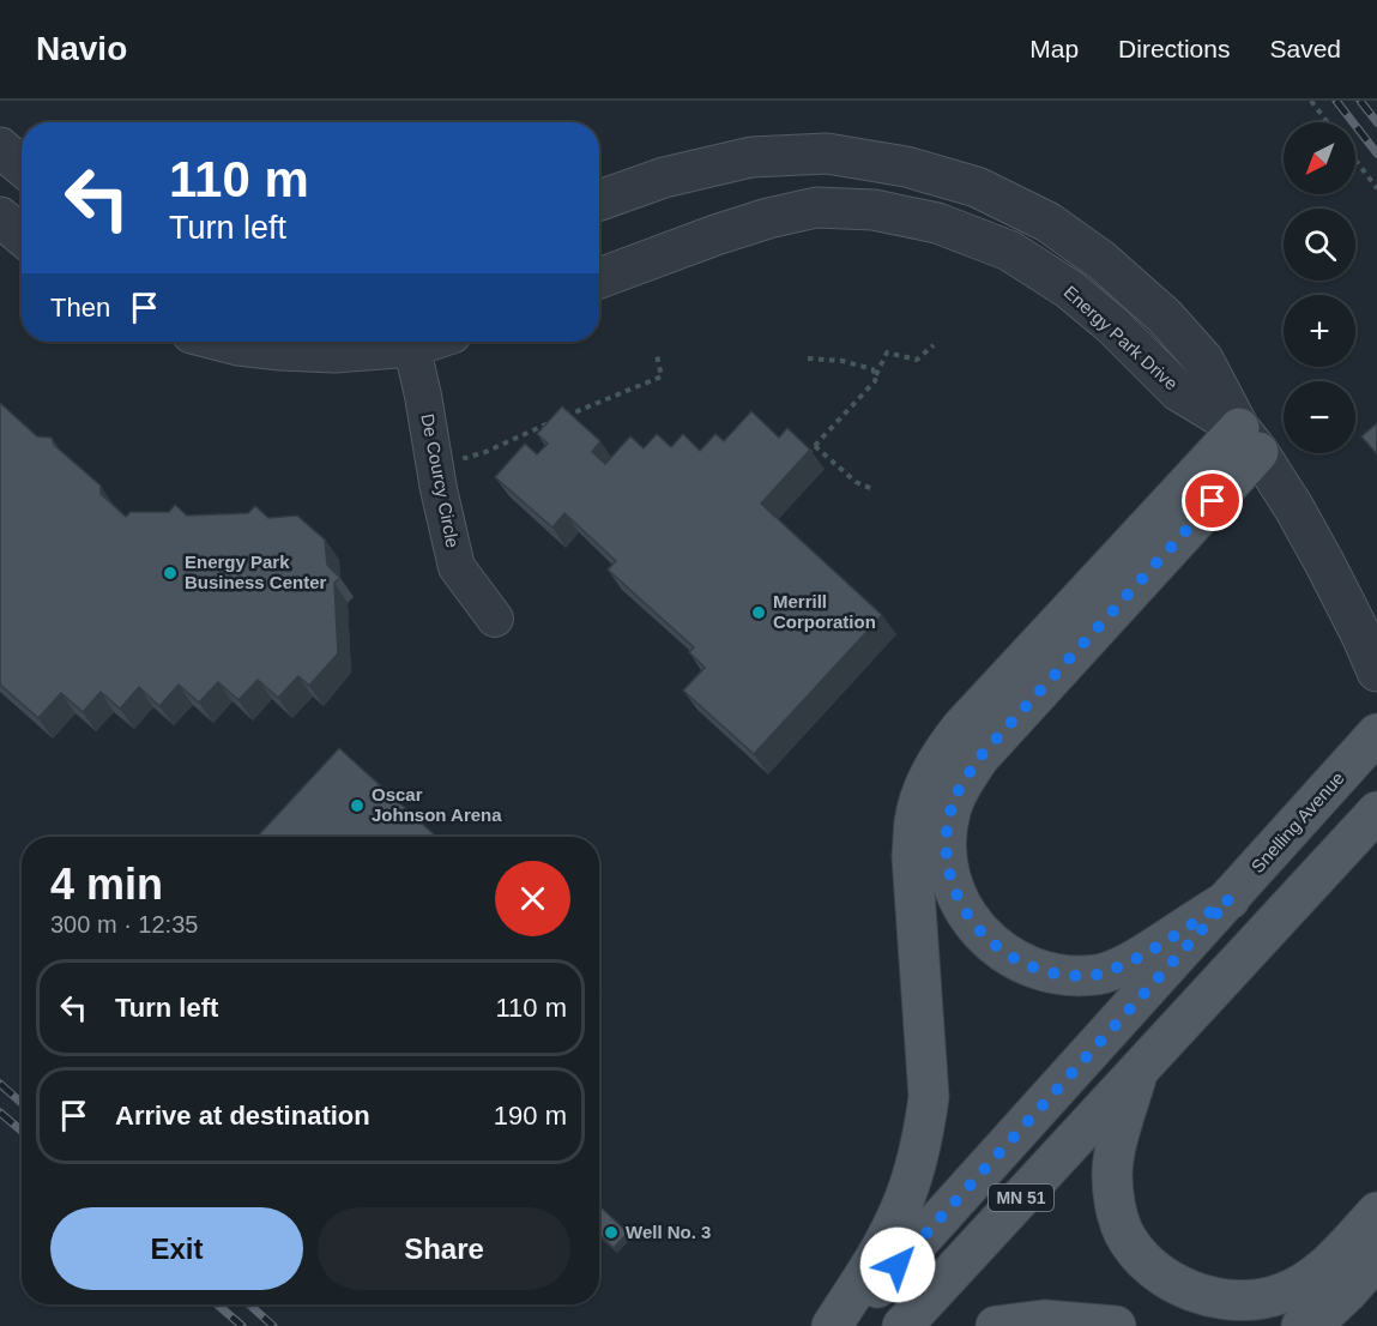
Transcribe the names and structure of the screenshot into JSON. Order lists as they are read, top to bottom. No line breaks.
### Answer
{"streets":{"main road":["Snelling Avenue","MN 51"],"street":["Energy Park Drive","De Courcy Circle"]},"places":["Energy Park Business Center","Merrill Corporation","Oscar Johnson Arena","Well No. 3"],"north":"bottom left","page":{"header":"Navio","nav":["Map","Directions","Saved"],"map_buttons":["+","−"],"turn":["110 m","Turn left"],"then":"Then","heading":["4 min","300 m · 12:35"],"list":[{"name":"Turn left","value":"110 m"},{"name":"Arrive at destination","value":"190 m"}],"buttons":["Exit","Share"]}}
